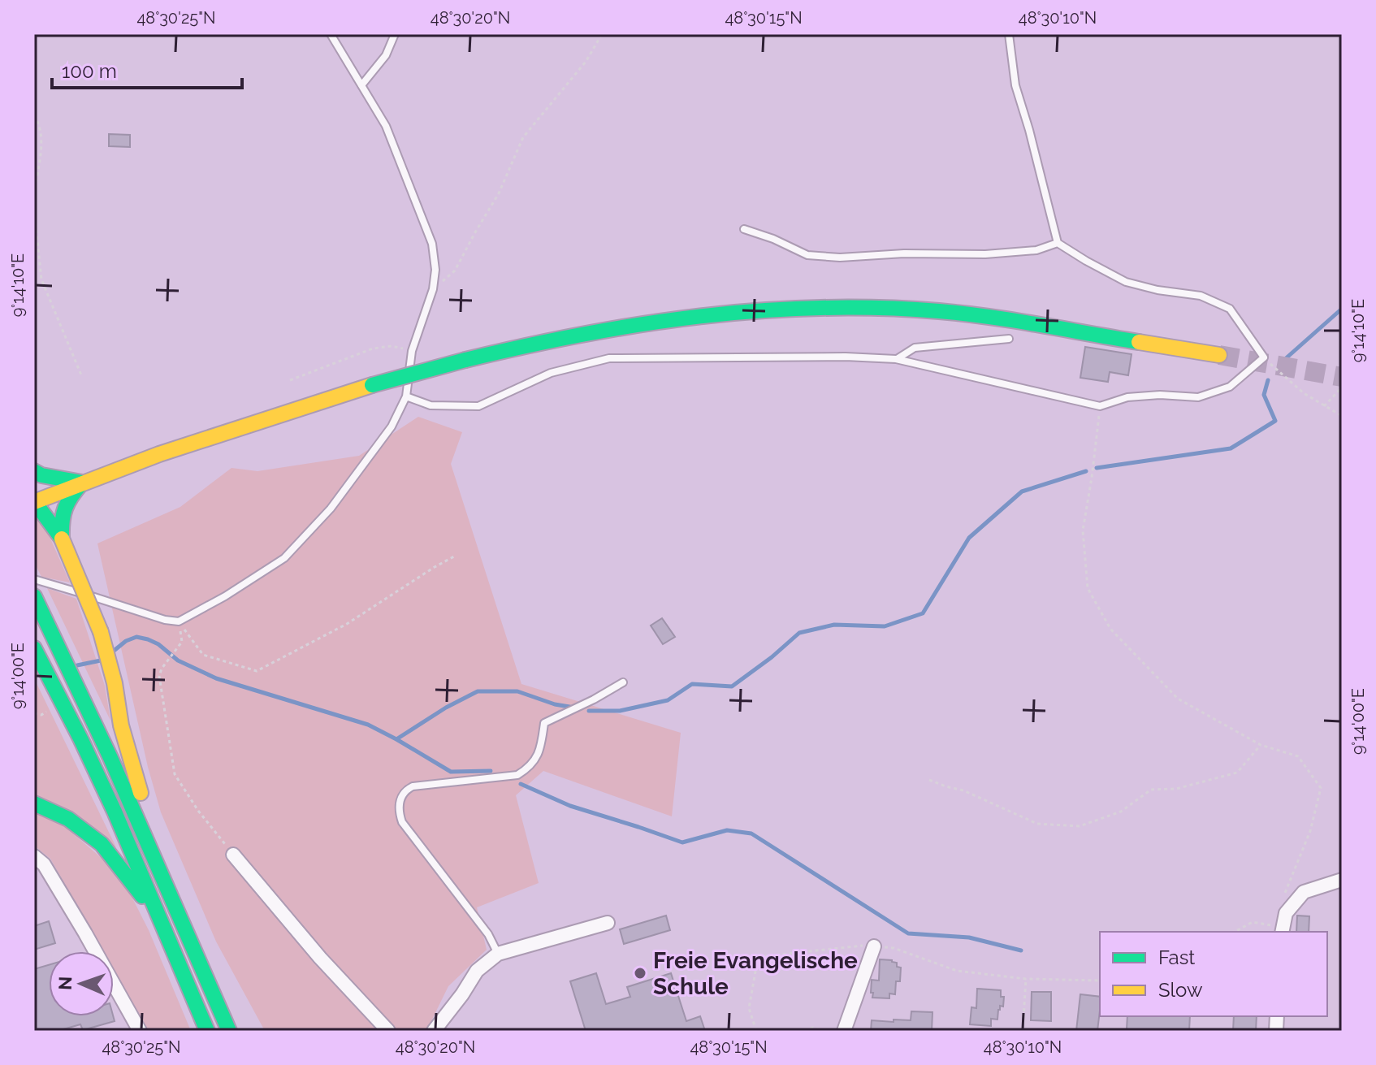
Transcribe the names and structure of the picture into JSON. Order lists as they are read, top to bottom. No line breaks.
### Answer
{"places":["Freie Evangelische Schule"],"legend":["Fast","Slow"],"scale_bar":"100 m","north":"left","coordinates":["48°30'25\"N","48°30'20\"N","48°30'15\"N","48°30'10\"N","9°14'10\"E","9°14'00\"E"]}
